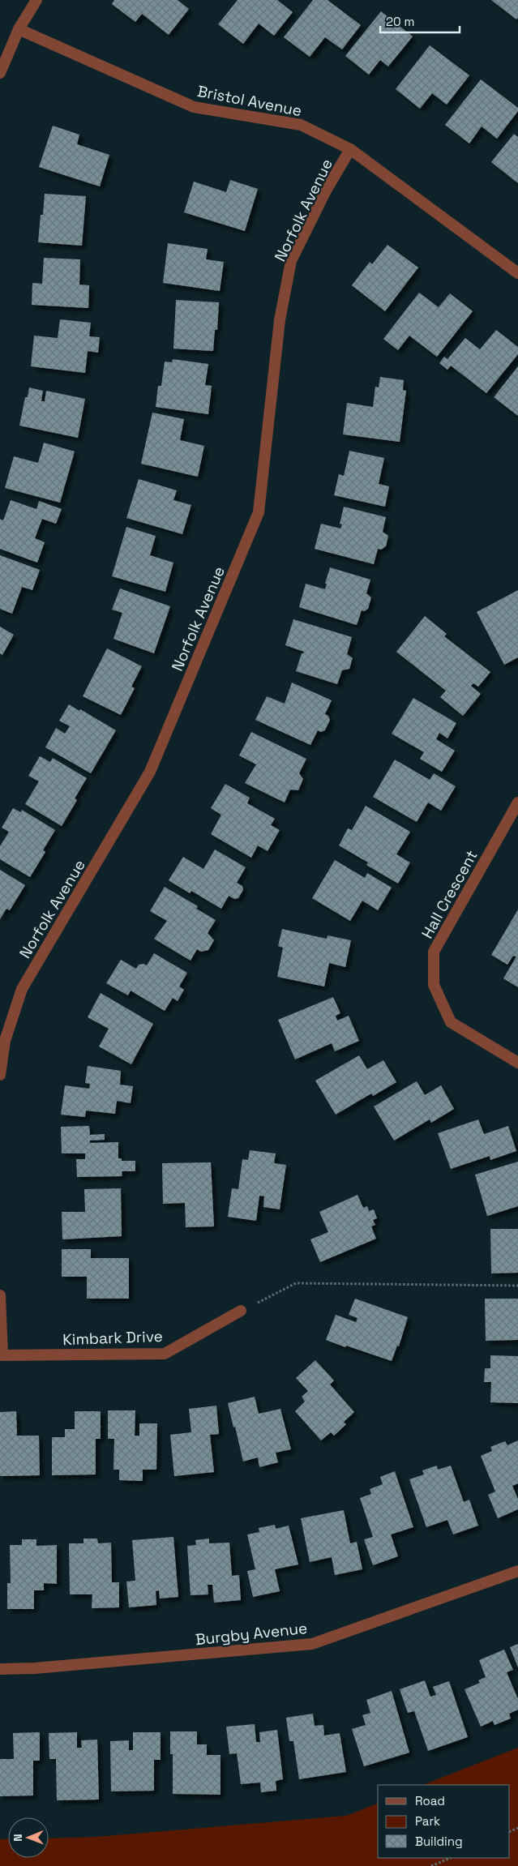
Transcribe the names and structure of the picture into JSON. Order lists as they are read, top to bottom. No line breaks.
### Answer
{"streets":{"street":["Bristol Avenue","Norfolk Avenue","Hall Crescent","Kimbark Drive","Burgby Avenue"]},"crossings":[["Bristol Avenue","Norfolk Avenue"]],"legend":["Road","Park","Building"],"scale_bar":"20 m","north":"left"}
